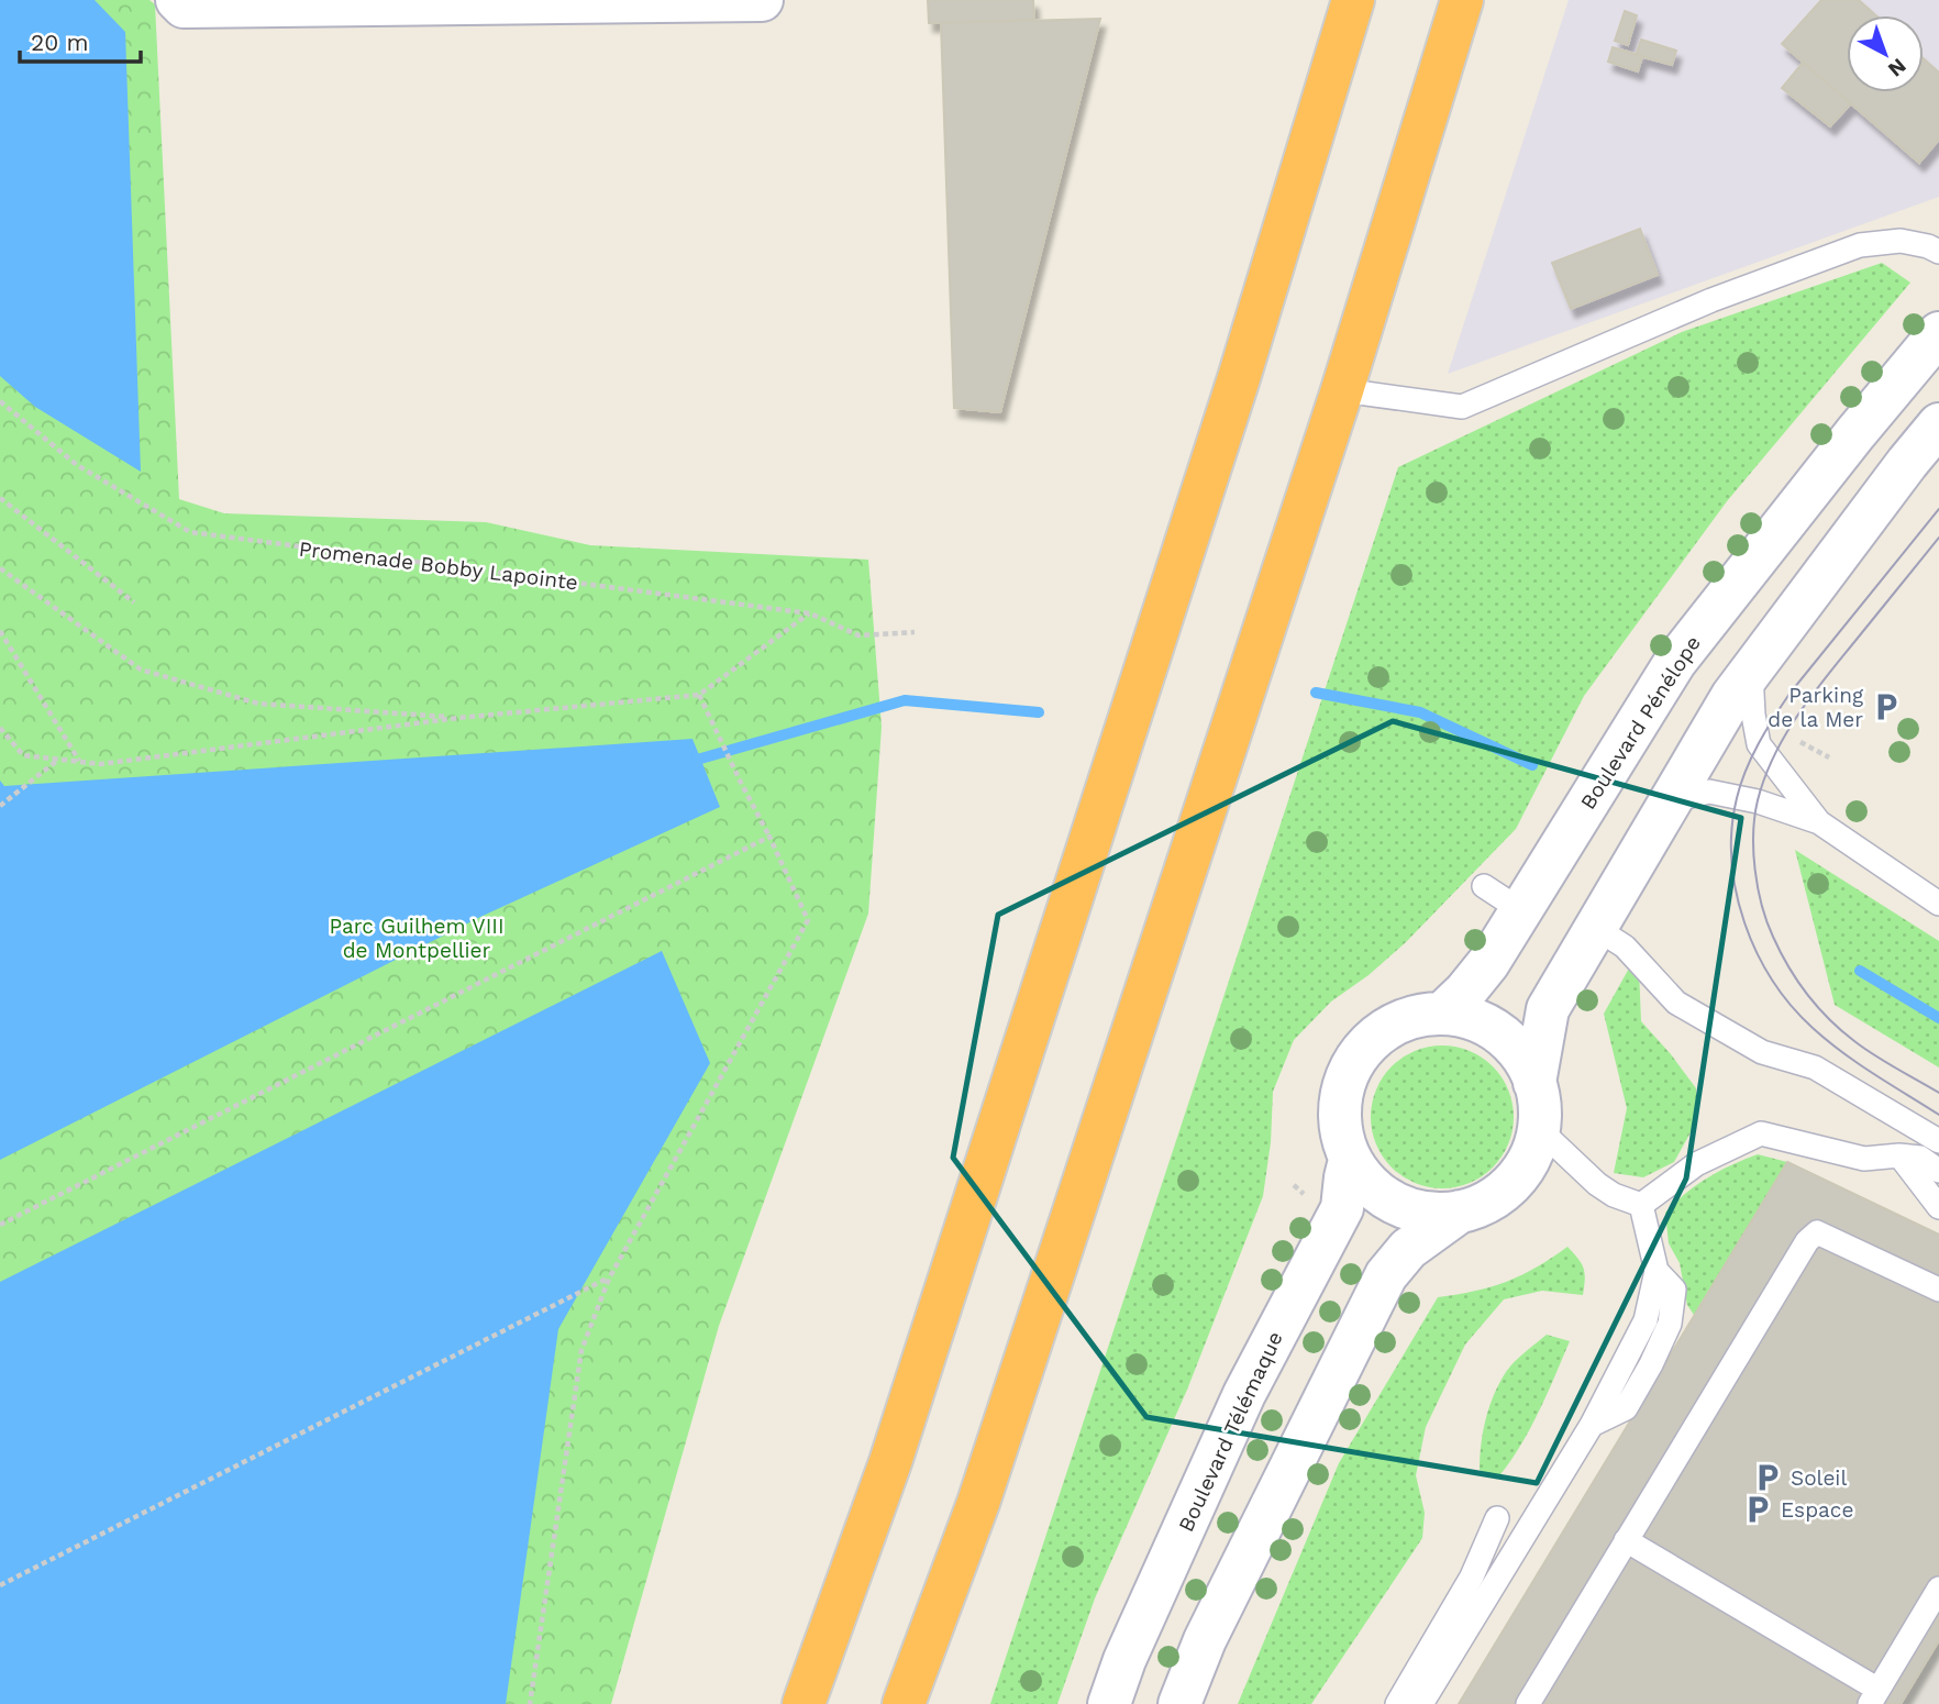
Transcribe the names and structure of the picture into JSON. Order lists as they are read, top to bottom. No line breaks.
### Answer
{"streets":{"main road":["Boulevard Pénélope","Boulevard Télémaque"],"path":["Promenade Bobby Lapointe"]},"crossings":[["Boulevard Pénélope","Boulevard Télémaque"]],"parks":["Parc Guilhem VIII de Montpellier"],"places":{"parking":["Parking de la Mer","Soleil","Espace"]},"scale_bar":"20 m","north":"bottom right"}
